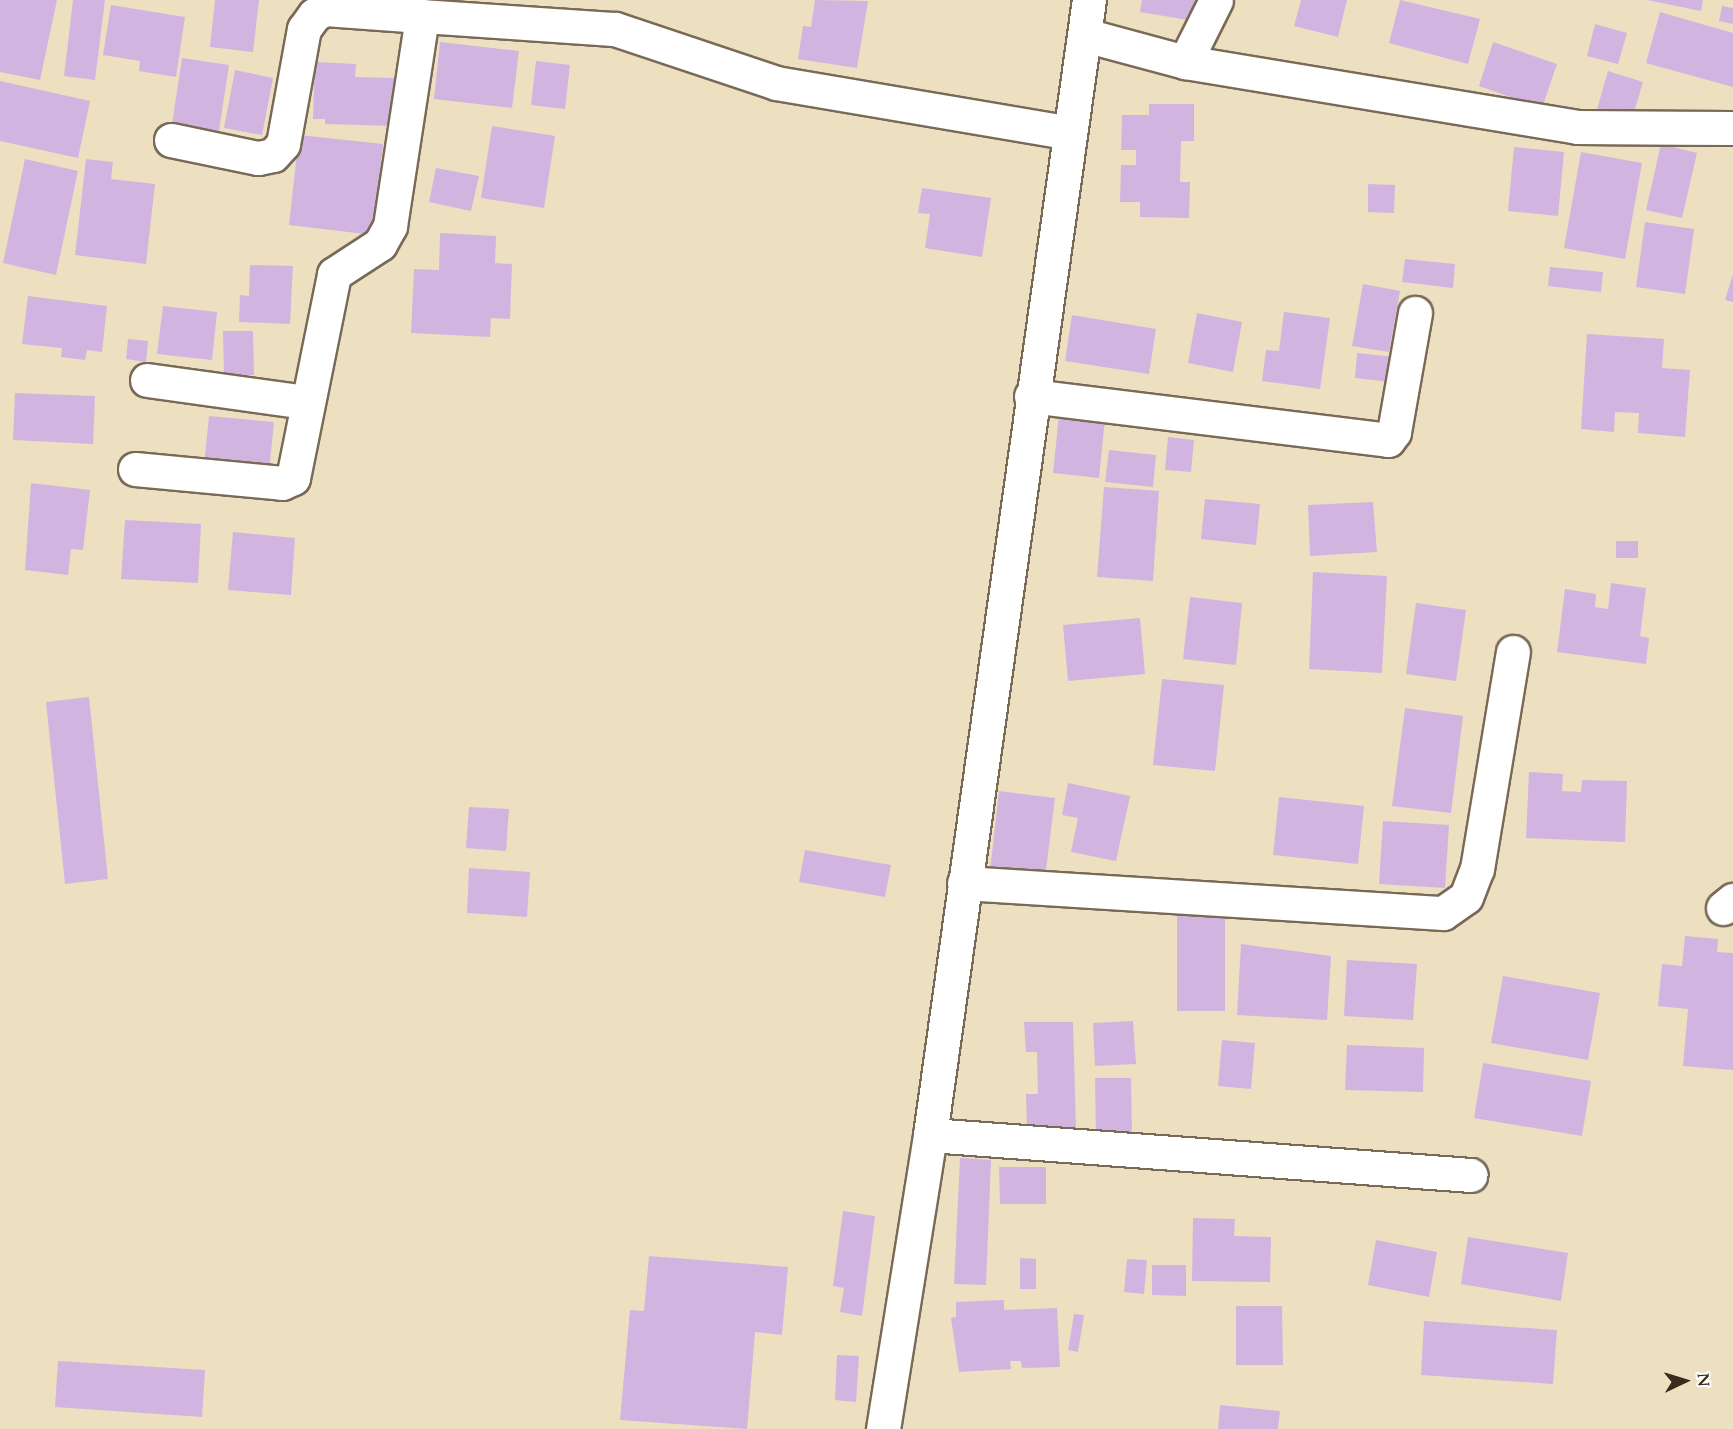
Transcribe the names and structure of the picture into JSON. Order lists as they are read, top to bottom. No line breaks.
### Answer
{"north":"right"}
